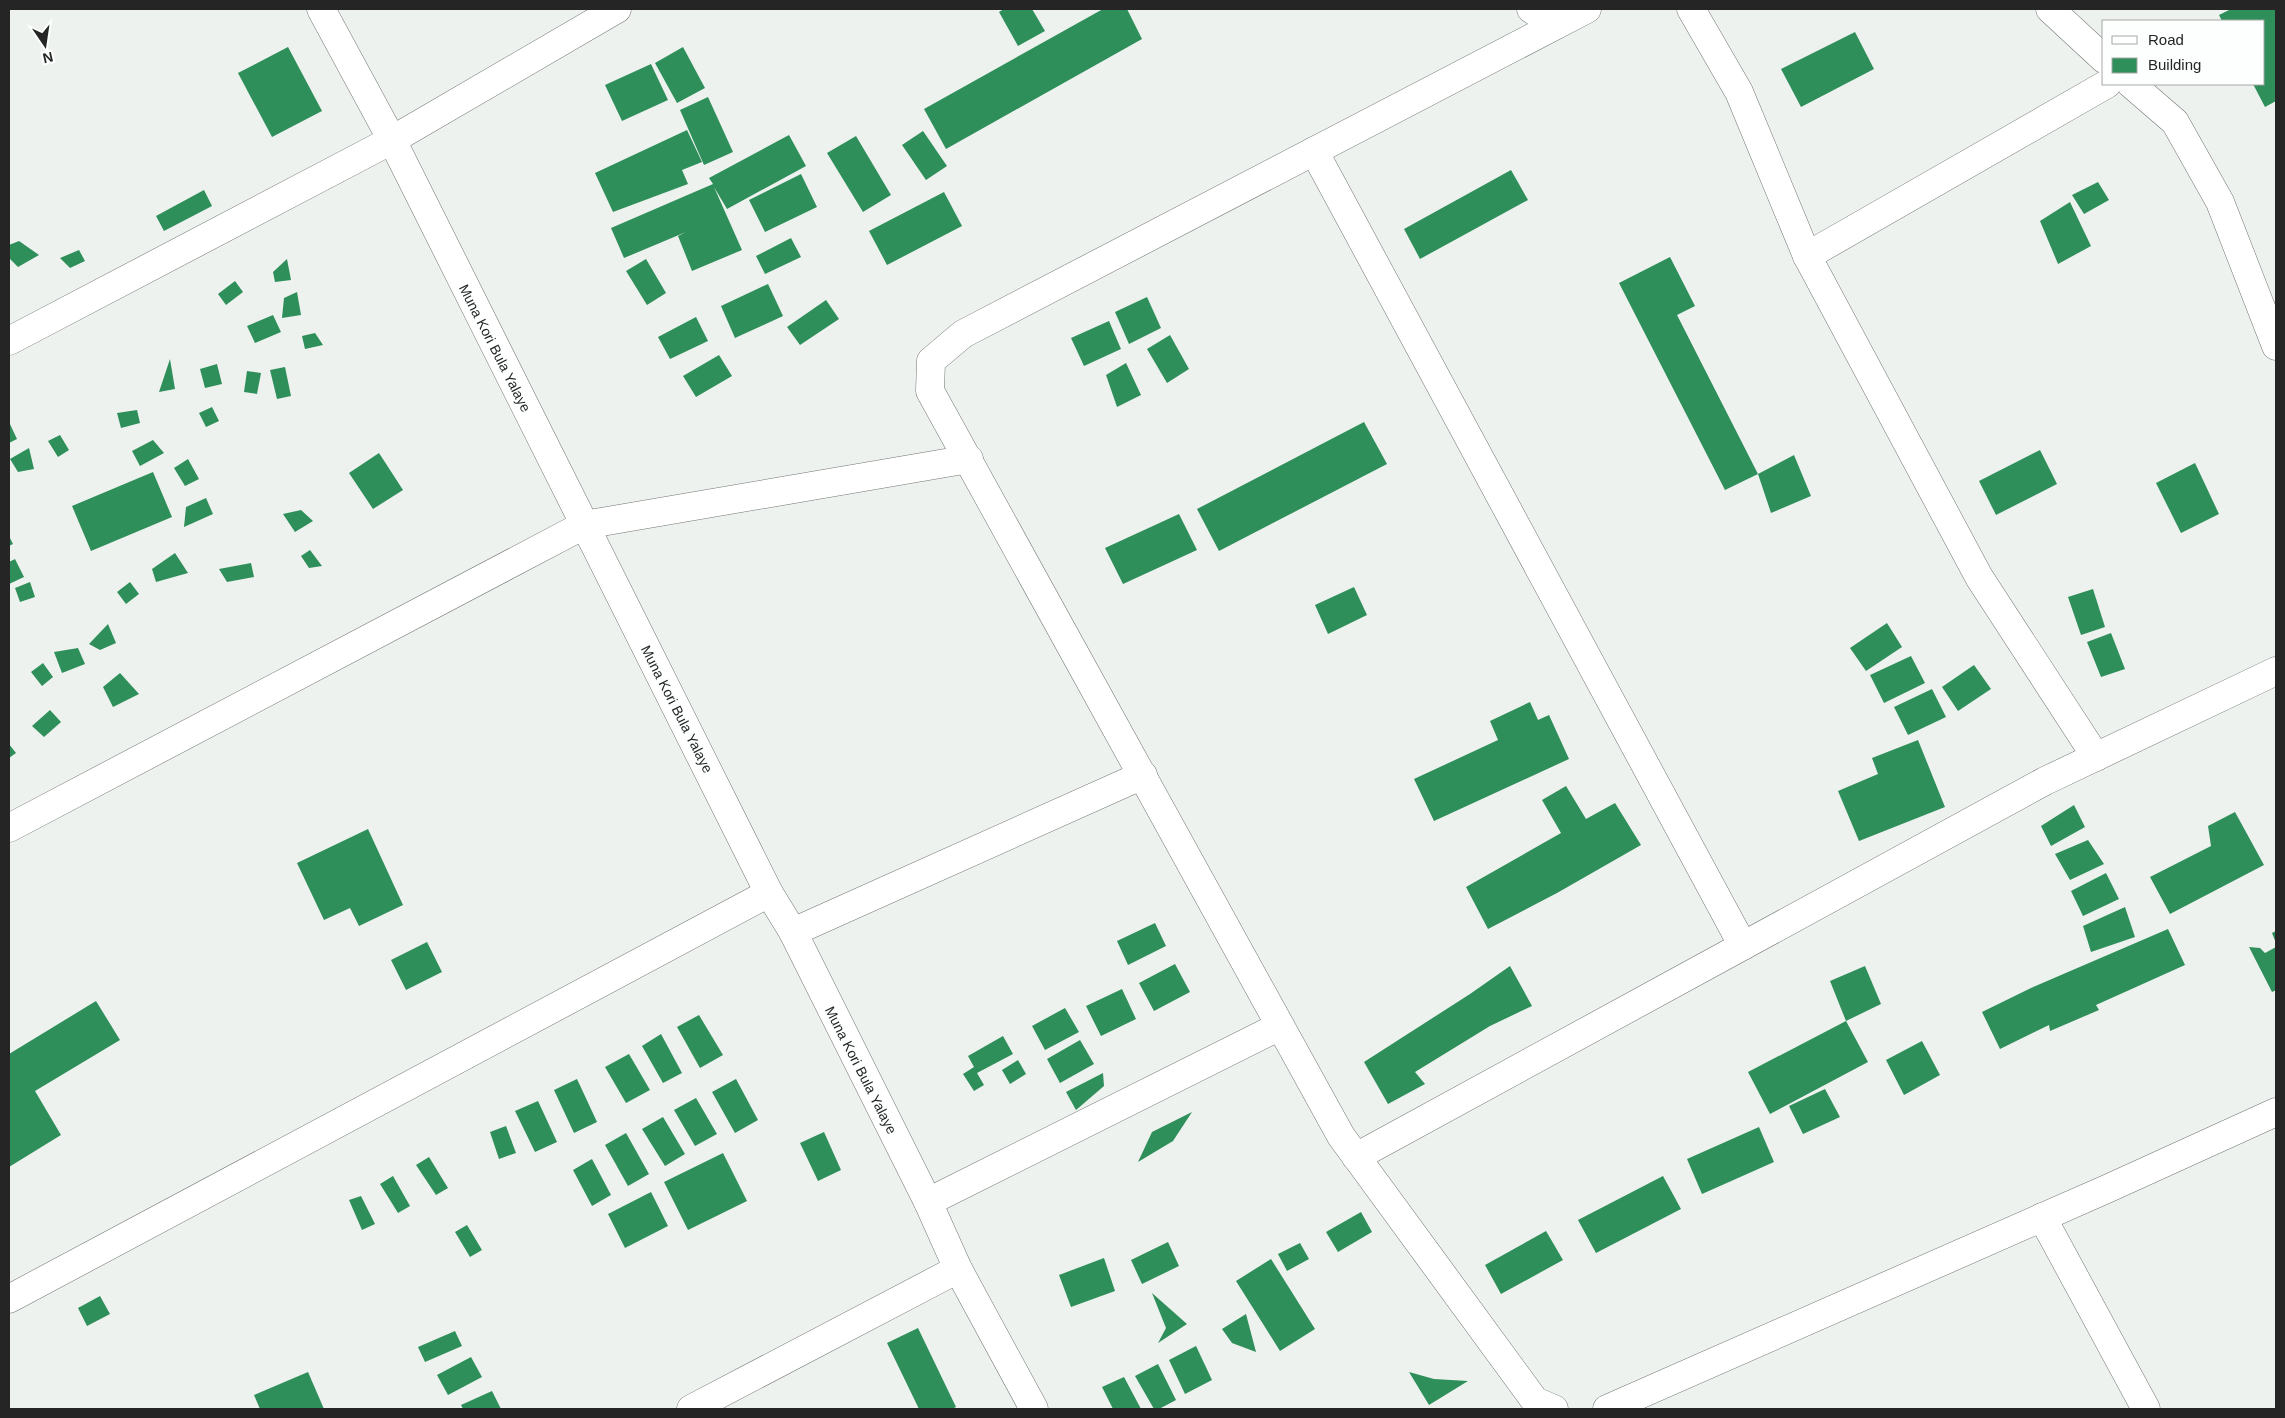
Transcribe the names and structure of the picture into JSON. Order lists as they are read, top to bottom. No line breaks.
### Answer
{"streets":{"street":["Muna Kori Bula Yalaye"]},"legend":["Road","Building"],"north":"bottom"}
